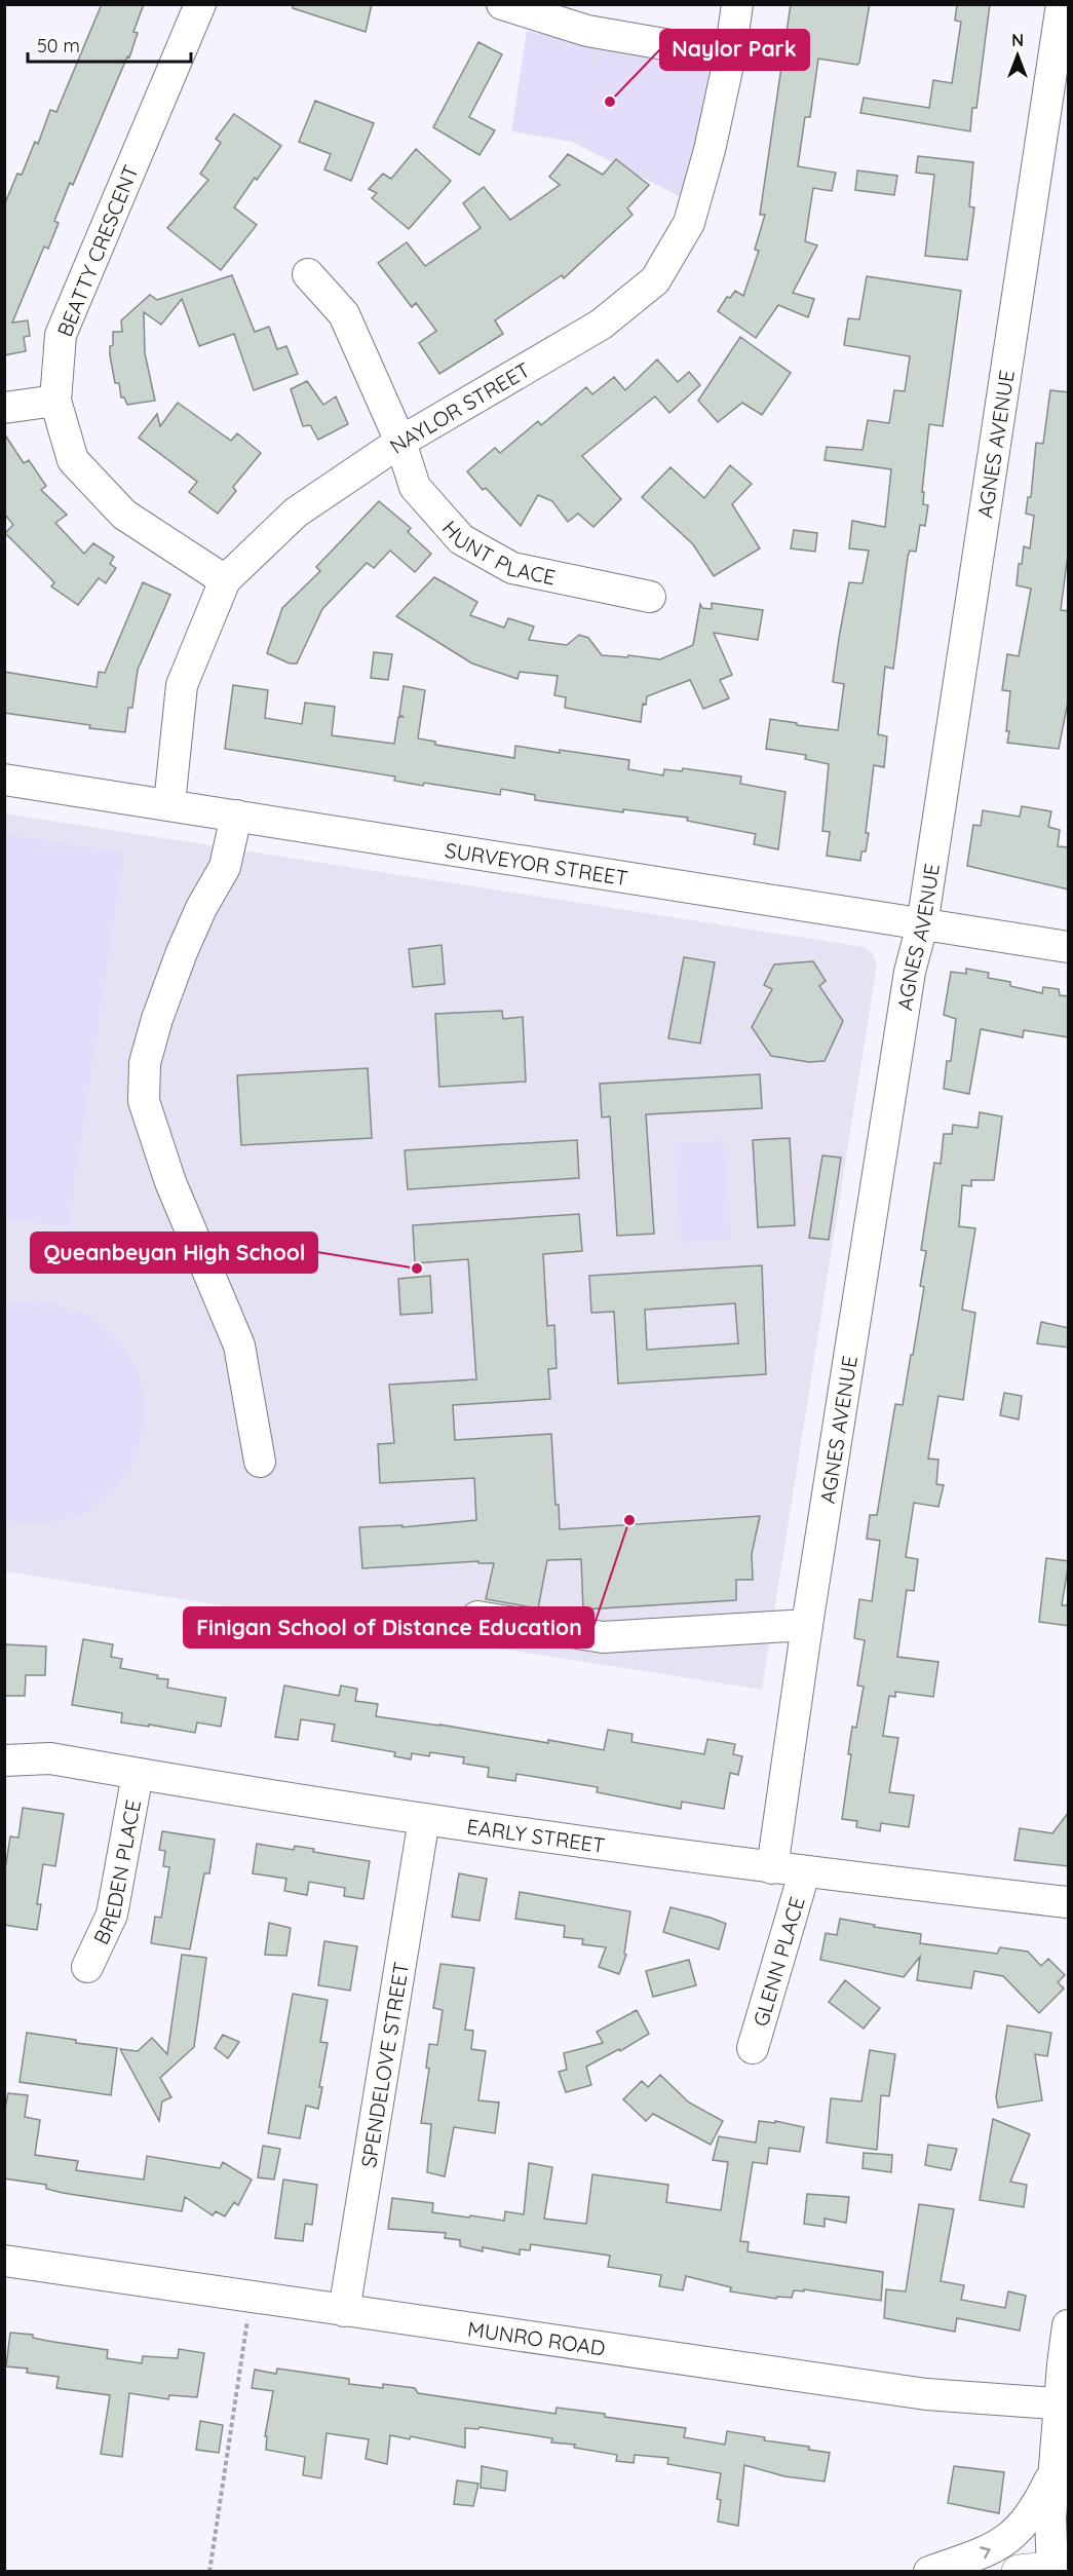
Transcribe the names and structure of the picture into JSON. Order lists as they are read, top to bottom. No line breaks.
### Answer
{"streets":{"street":["BEATTY CRESCENT","NAYLOR STREET","AGNES AVENUE","HUNT PLACE","SURVEYOR STREET","EARLY STREET","BREDEN PLACE","GLENN PLACE","SPENDELOVE STREET","MUNRO ROAD"]},"crossings":[["BEATTY CRESCENT","NAYLOR STREET"],["NAYLOR STREET","HUNT PLACE"],["NAYLOR STREET","SURVEYOR STREET"],["AGNES AVENUE","SURVEYOR STREET"],["AGNES AVENUE","EARLY STREET"],["EARLY STREET","BREDEN PLACE"],["EARLY STREET","GLENN PLACE"],["EARLY STREET","SPENDELOVE STREET"],["SPENDELOVE STREET","MUNRO ROAD"]],"places":["Naylor Park","Queanbeyan High School","Finigan School of Distance Education"],"scale_bar":"50 m","north":"top"}
